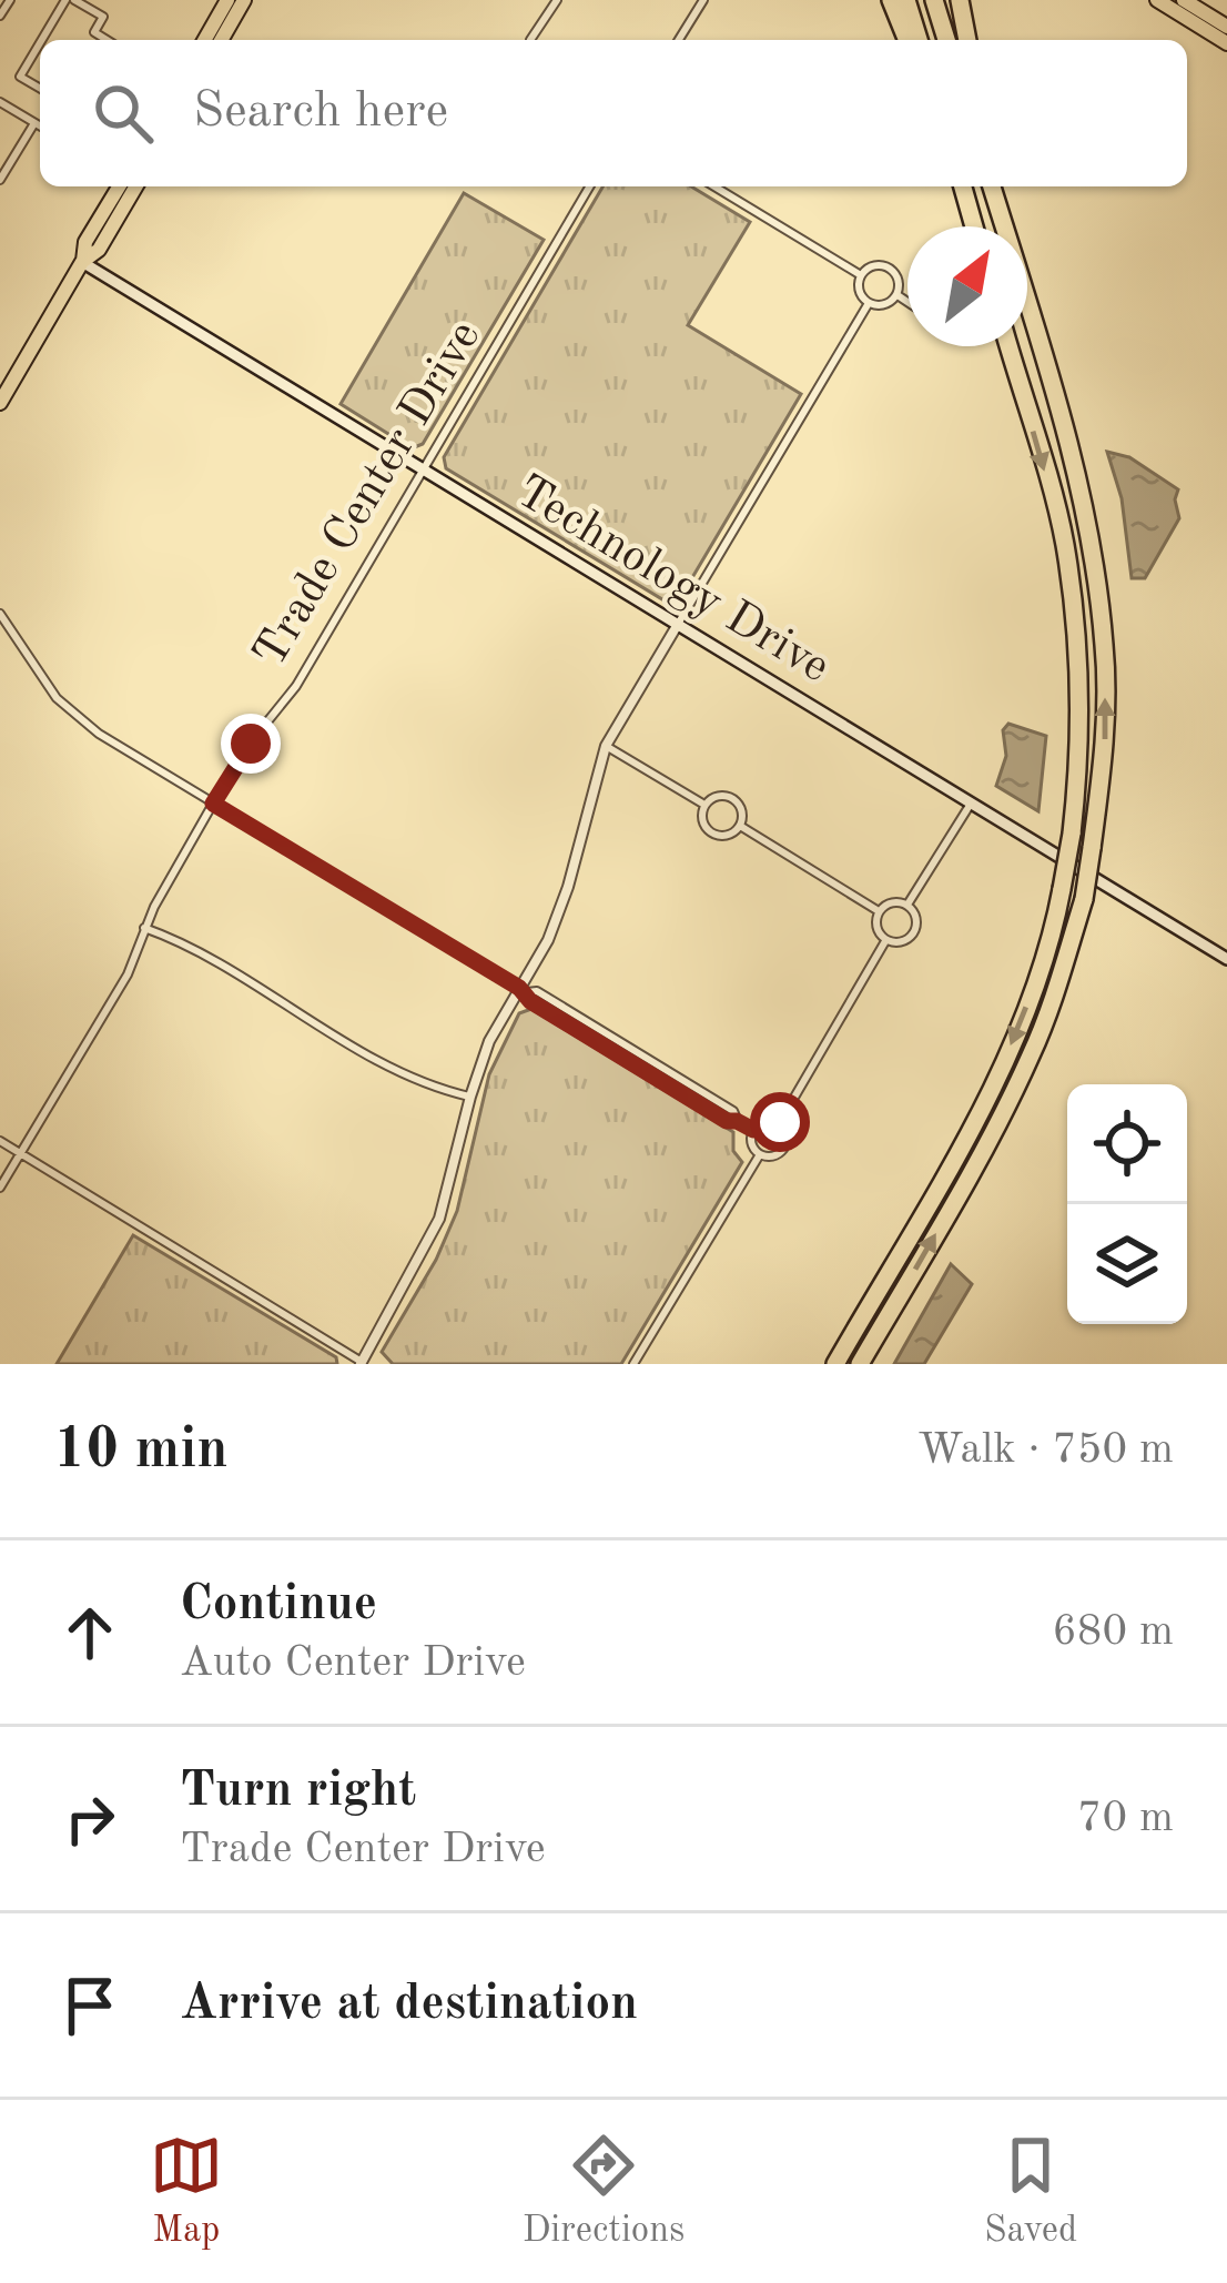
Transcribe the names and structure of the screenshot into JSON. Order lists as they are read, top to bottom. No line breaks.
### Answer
{"streets":{"main road":["Technology Drive"],"street":["Trade Center Drive"]},"crossings":[["Trade Center Drive","Technology Drive"]],"north":"top right","page":{"search":"Search here","heading":["10 min","Walk · 750 m"],"list":[["Continue","Auto Center Drive","680 m"],["Turn right","Trade Center Drive","70 m"],"Arrive at destination"],"nav":["Map","Directions","Saved"]}}
